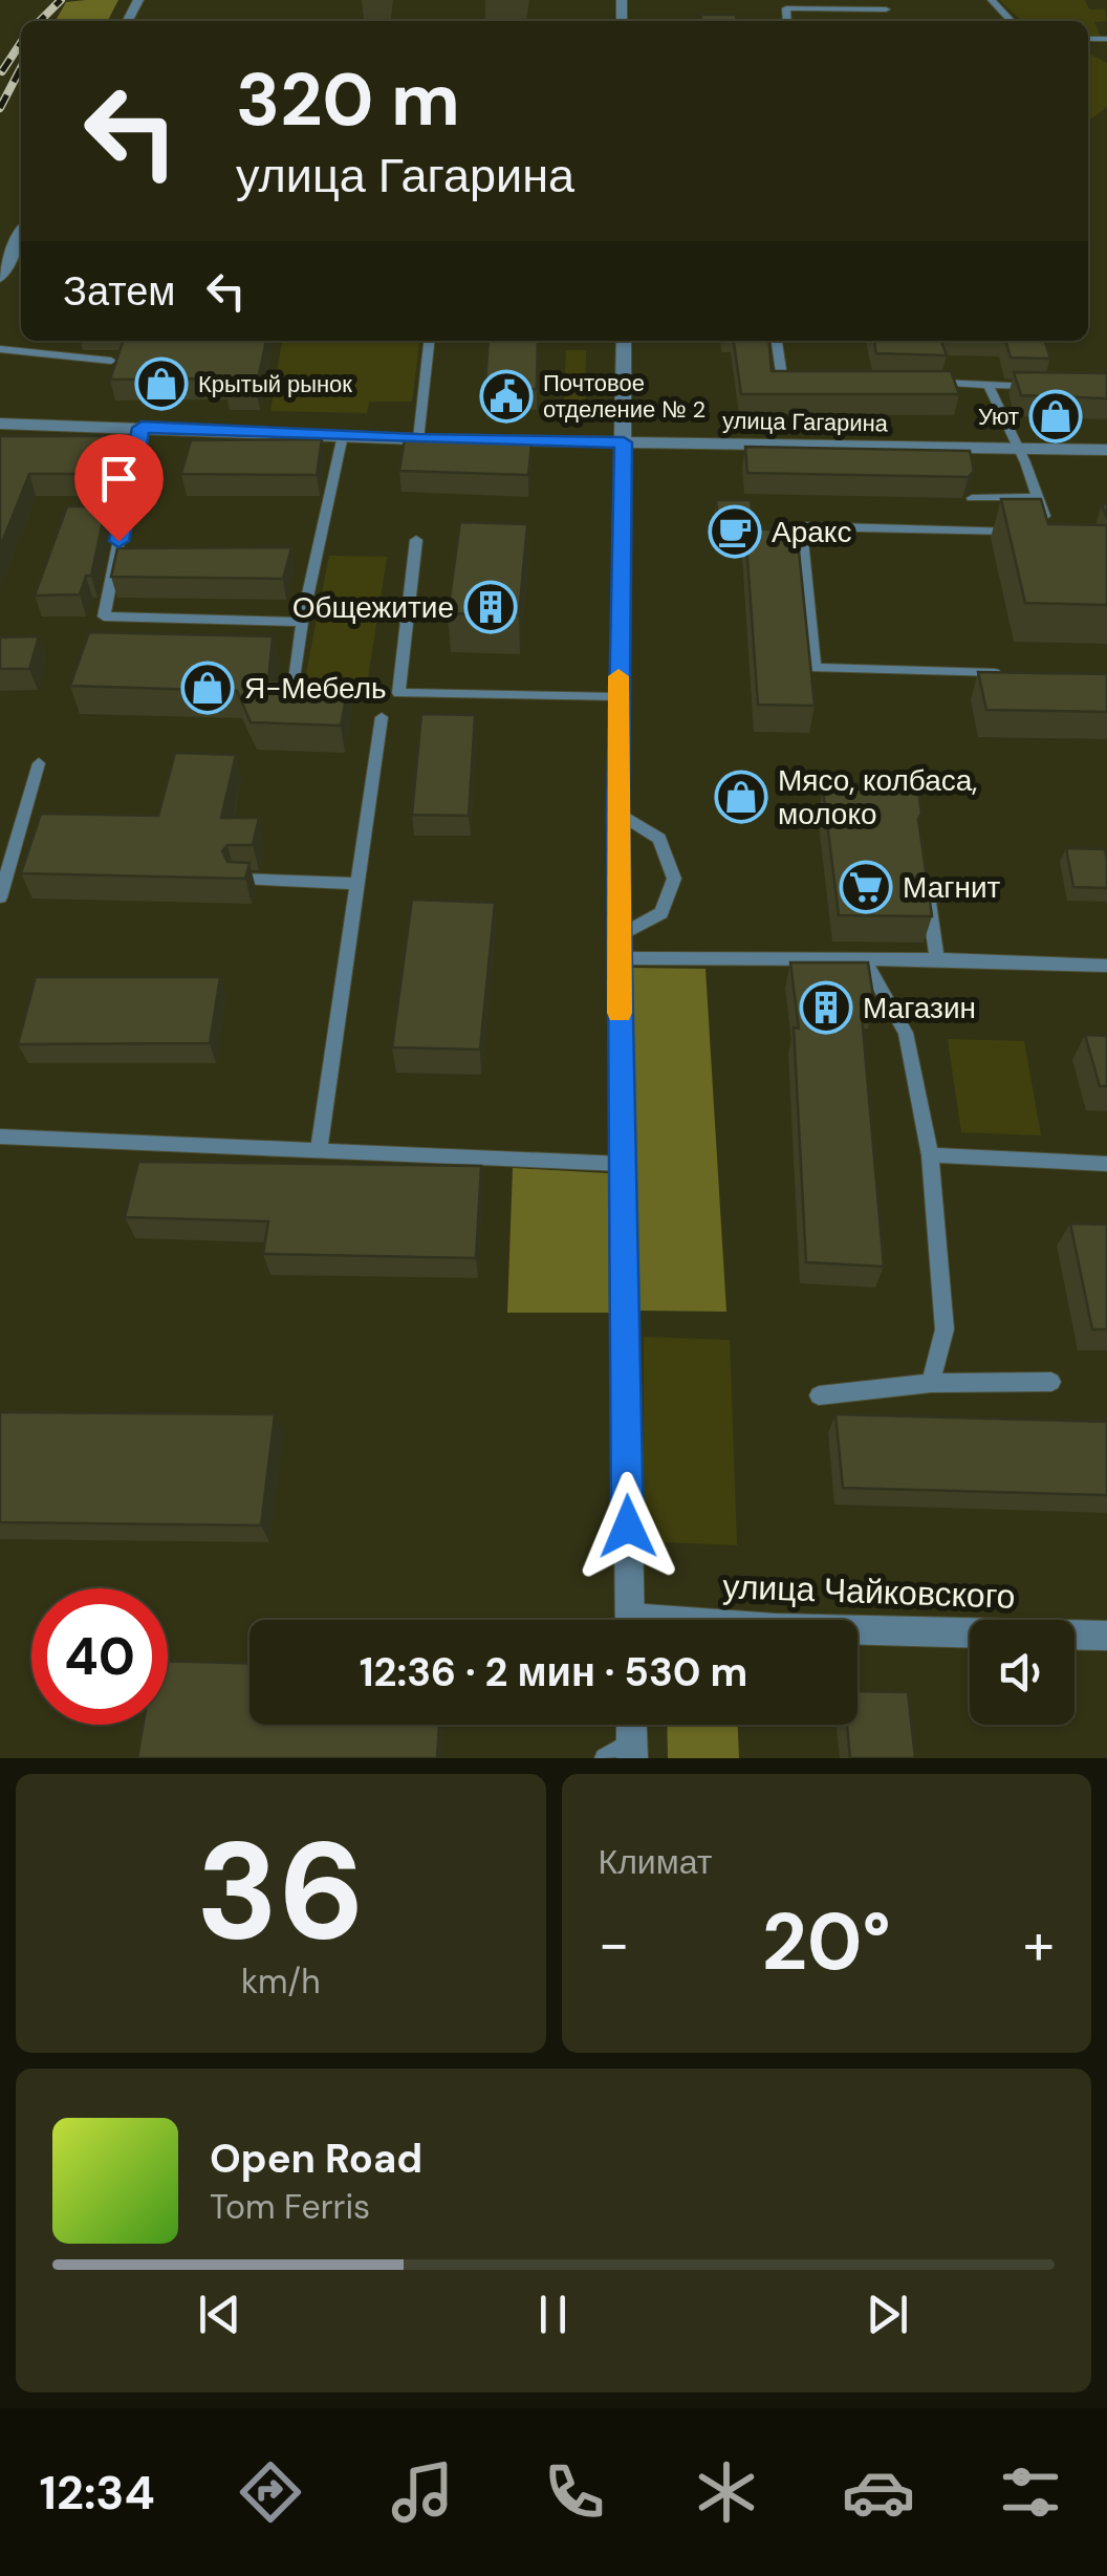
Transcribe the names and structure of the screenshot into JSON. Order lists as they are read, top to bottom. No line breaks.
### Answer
{"streets":{"street":["улица Гагарина","улица Чайковского"]},"places":{"shop":["Крытый рынок","Уют","Я-Мебель","Мясо, колбаса, молоко"],"public building":["Почтовое отделение № 2"],"cafe":["Аракс"],"building":["Общежитие","Магазин"],"supermarket":["Магнит"]},"page":{"turn":["320 m","улица Гагарина"],"then":"Затем","limit":"40","trip":"12:36 · 2 мин · 530 m","tile":[["36","km/h"],"Климат"],"heat":["−","20°","+"],"song":["Open Road","Tom Ferris"],"tabs":"12:34"}}
